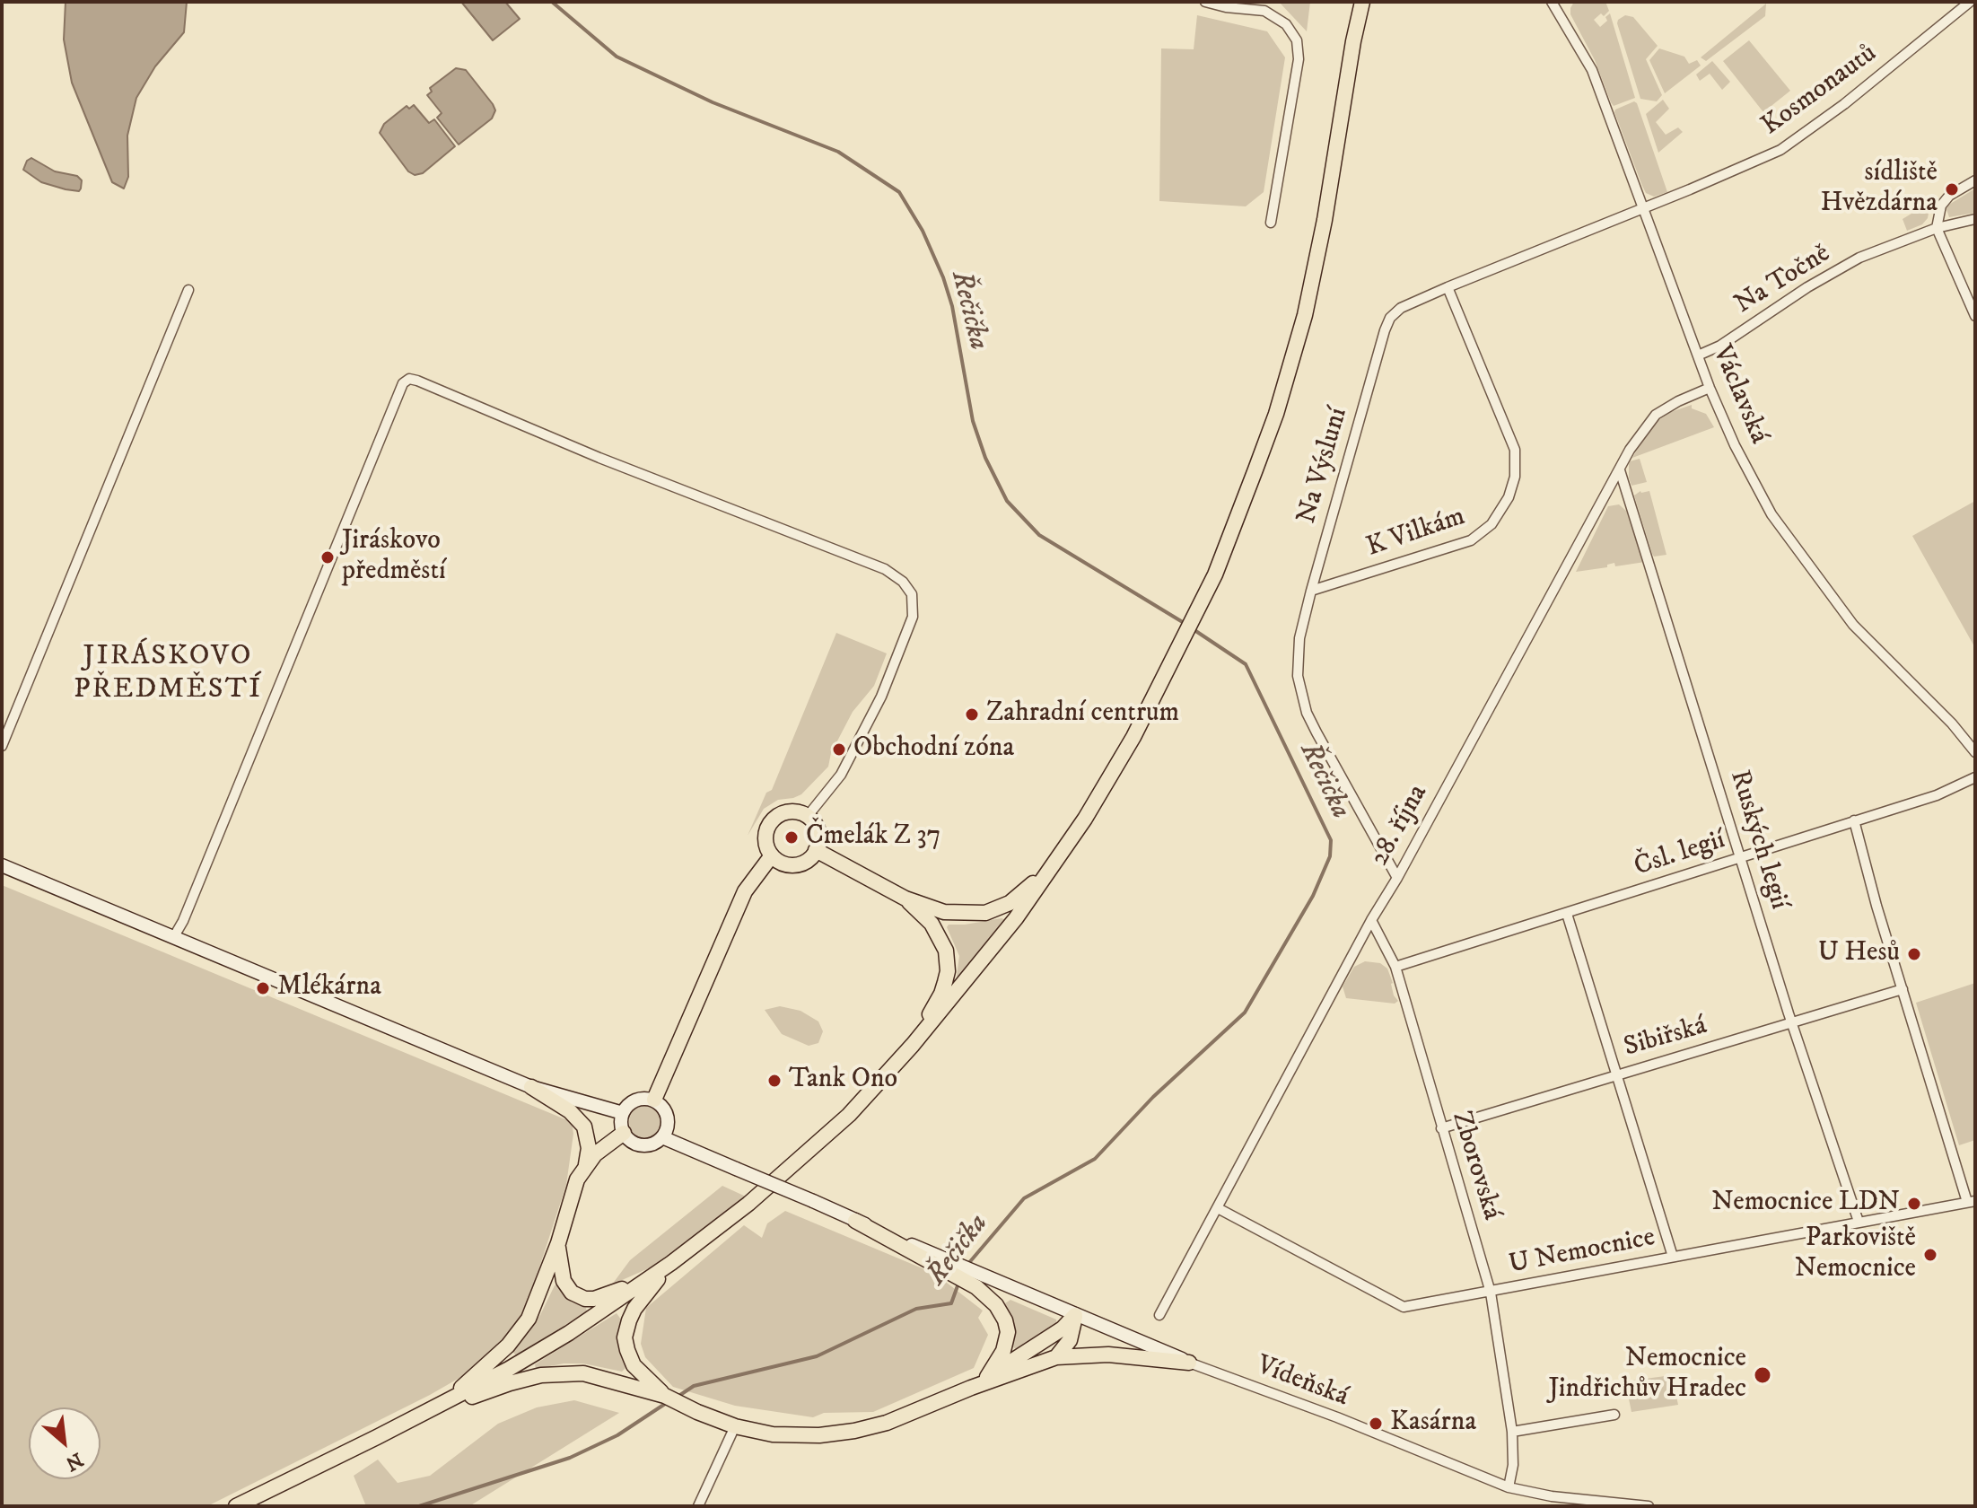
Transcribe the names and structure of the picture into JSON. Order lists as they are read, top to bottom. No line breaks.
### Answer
{"streets":{"street":["Kosmonautů","Na Točně","Václavská","Na Výsluní","K Vilkám","28. října","Ruských legií","Čsl. legií","Sibiřská","Zborovská","U Nemocnice","Vídeňská"]},"crossings":[["Kosmonautů","Václavská"],["Kosmonautů","Na Výsluní"],["Na Točně","Václavská"],["Václavská","Na Výsluní"],["Václavská","28. října"],["Na Výsluní","K Vilkám"],["Na Výsluní","28. října"],["28. října","Ruských legií"],["28. října","Zborovská"],["28. října","U Nemocnice"],["Ruských legií","Čsl. legií"],["Ruských legií","Sibiřská"],["Ruských legií","U Nemocnice"],["Čsl. legií","Zborovská"],["Sibiřská","Zborovská"],["Zborovská","U Nemocnice"],["Zborovská","Vídeňská"]],"districts":["JIRÁSKOVO PŘEDMĚSTÍ"],"water":["Řečička"],"places":["sídliště Hvězdárna","Jiráskovo předměstí","Zahradní centrum","Obchodní zóna","Čmelák Z 37","U Hesů","Mlékárna","Tank Ono","Nemocnice LDN","Parkoviště Nemocnice","Nemocnice Jindřichův Hradec","Kasárna"],"north":"bottom right"}
